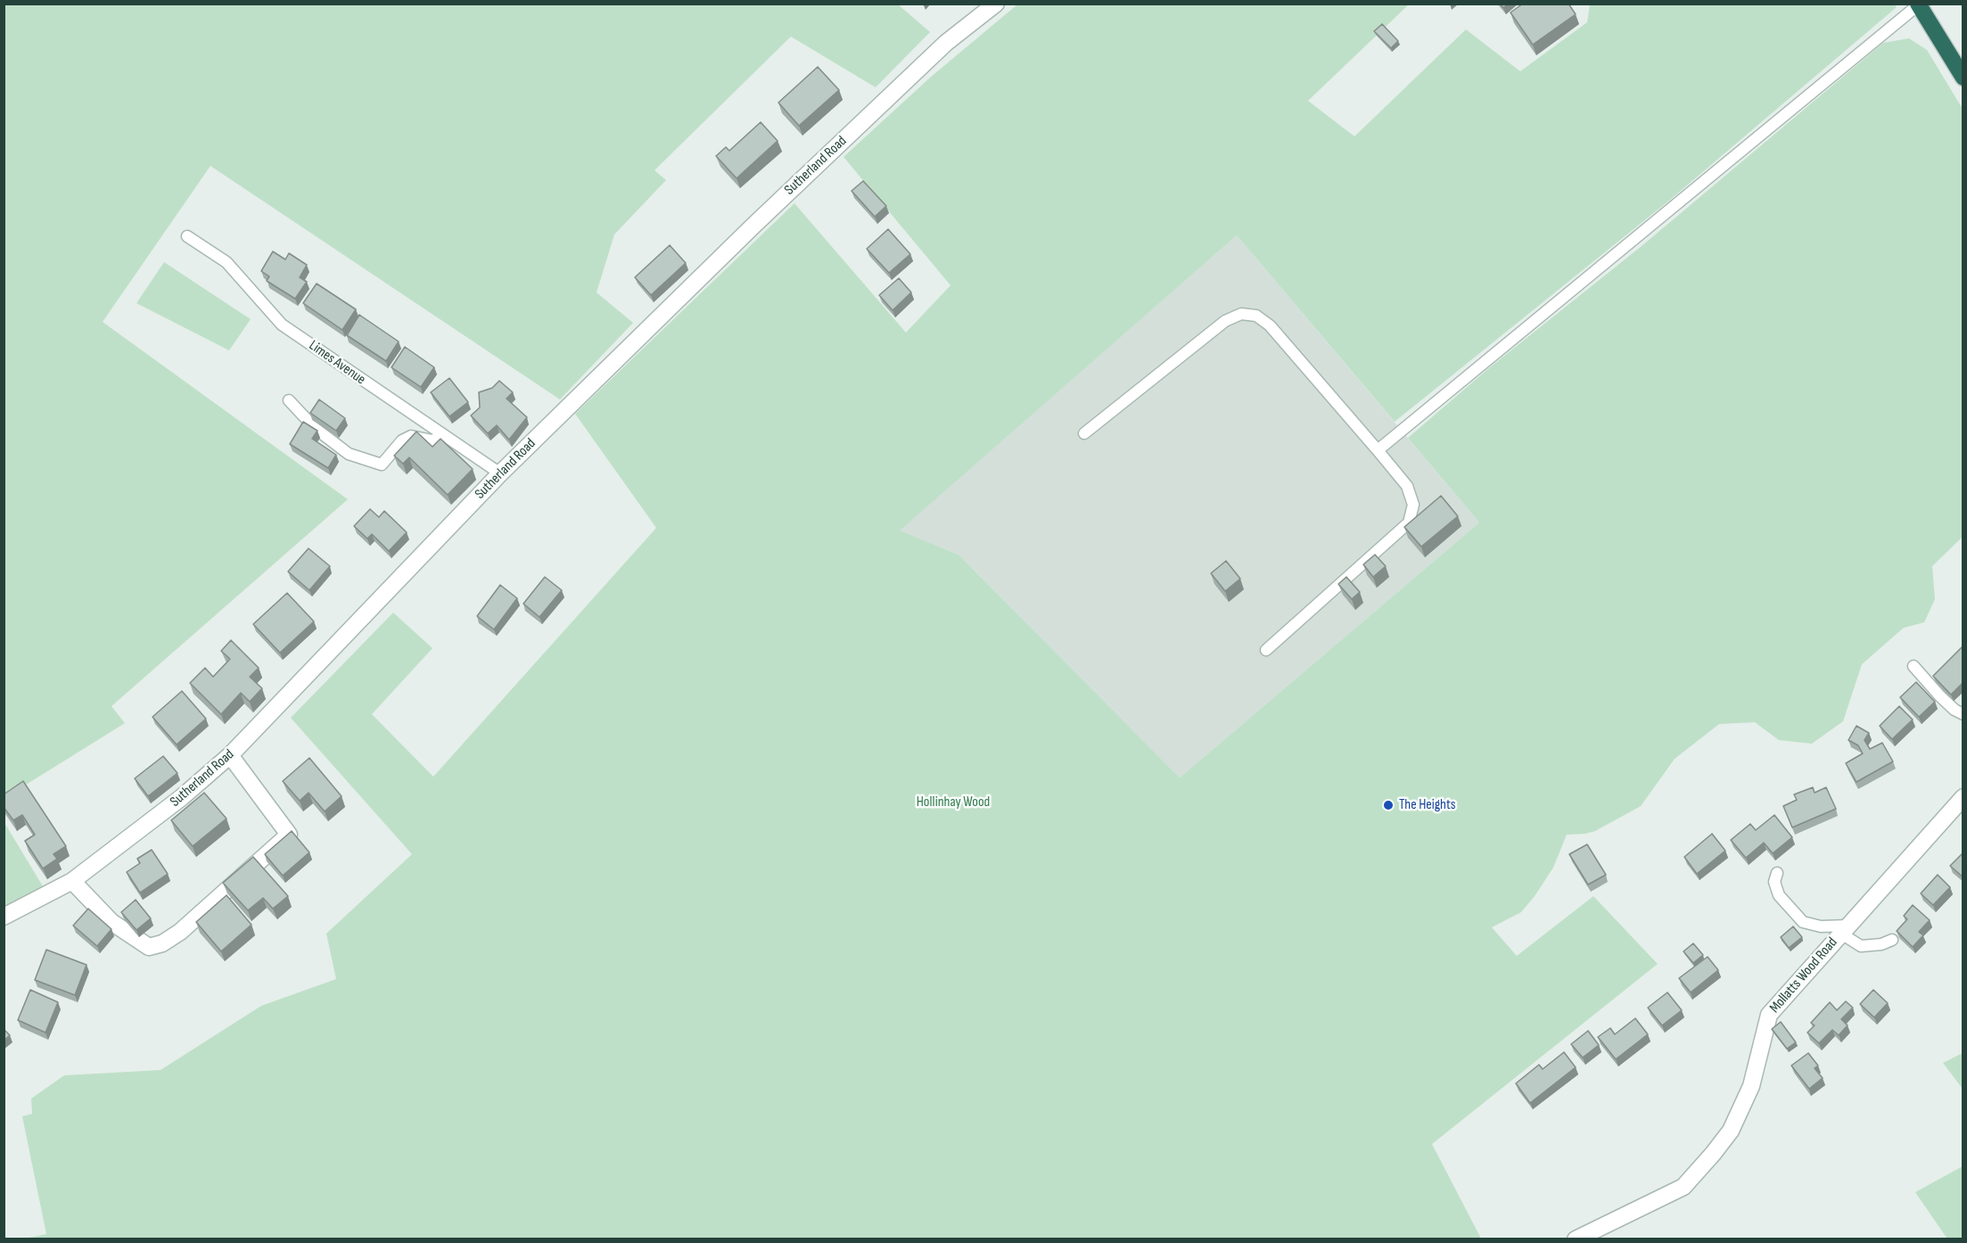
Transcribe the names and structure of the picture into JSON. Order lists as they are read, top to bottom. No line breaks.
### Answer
{"streets":{"street":["Sutherland Road","Mollatts Wood Road"],"lane":["Limes Avenue"]},"crossings":[["Sutherland Road","Limes Avenue"]],"parks":["Hollinhay Wood"],"places":["The Heights"]}
